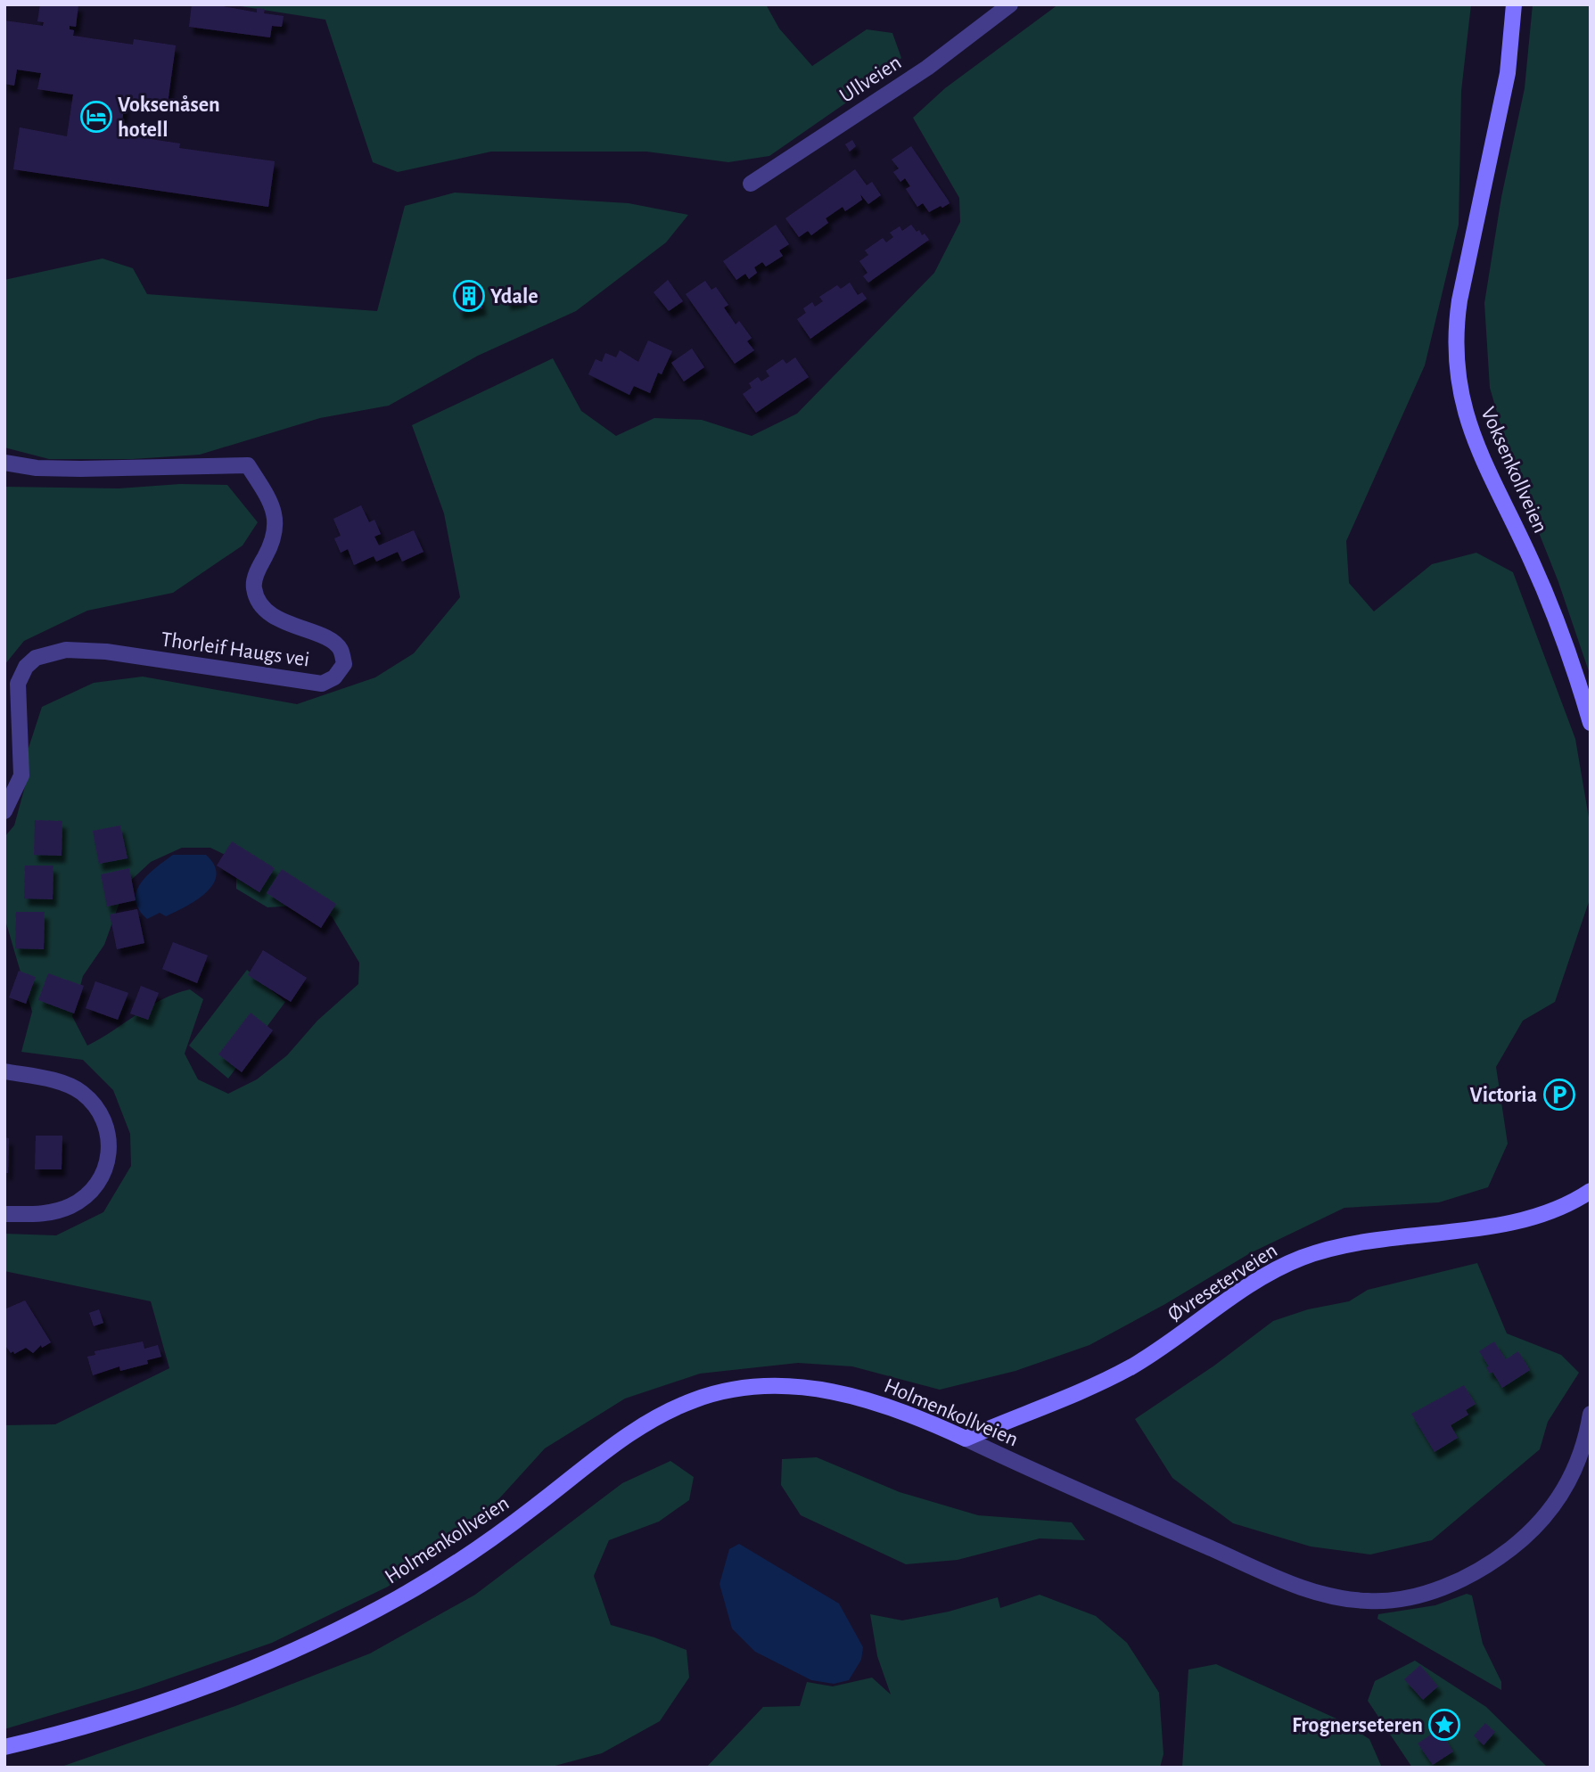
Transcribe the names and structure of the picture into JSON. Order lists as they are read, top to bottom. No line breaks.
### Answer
{"streets":{"main road":["Voksenkollveien","Øvreseterveien","Holmenkollveien"],"street":["Ullveien","Thorleif Haugs vei"]},"crossings":[["Øvreseterveien","Holmenkollveien"]],"places":{"hotel":["Voksenåsen hotell"],"building":["Ydale"],"parking":["Victoria"],"place":["Frognerseteren"]}}
